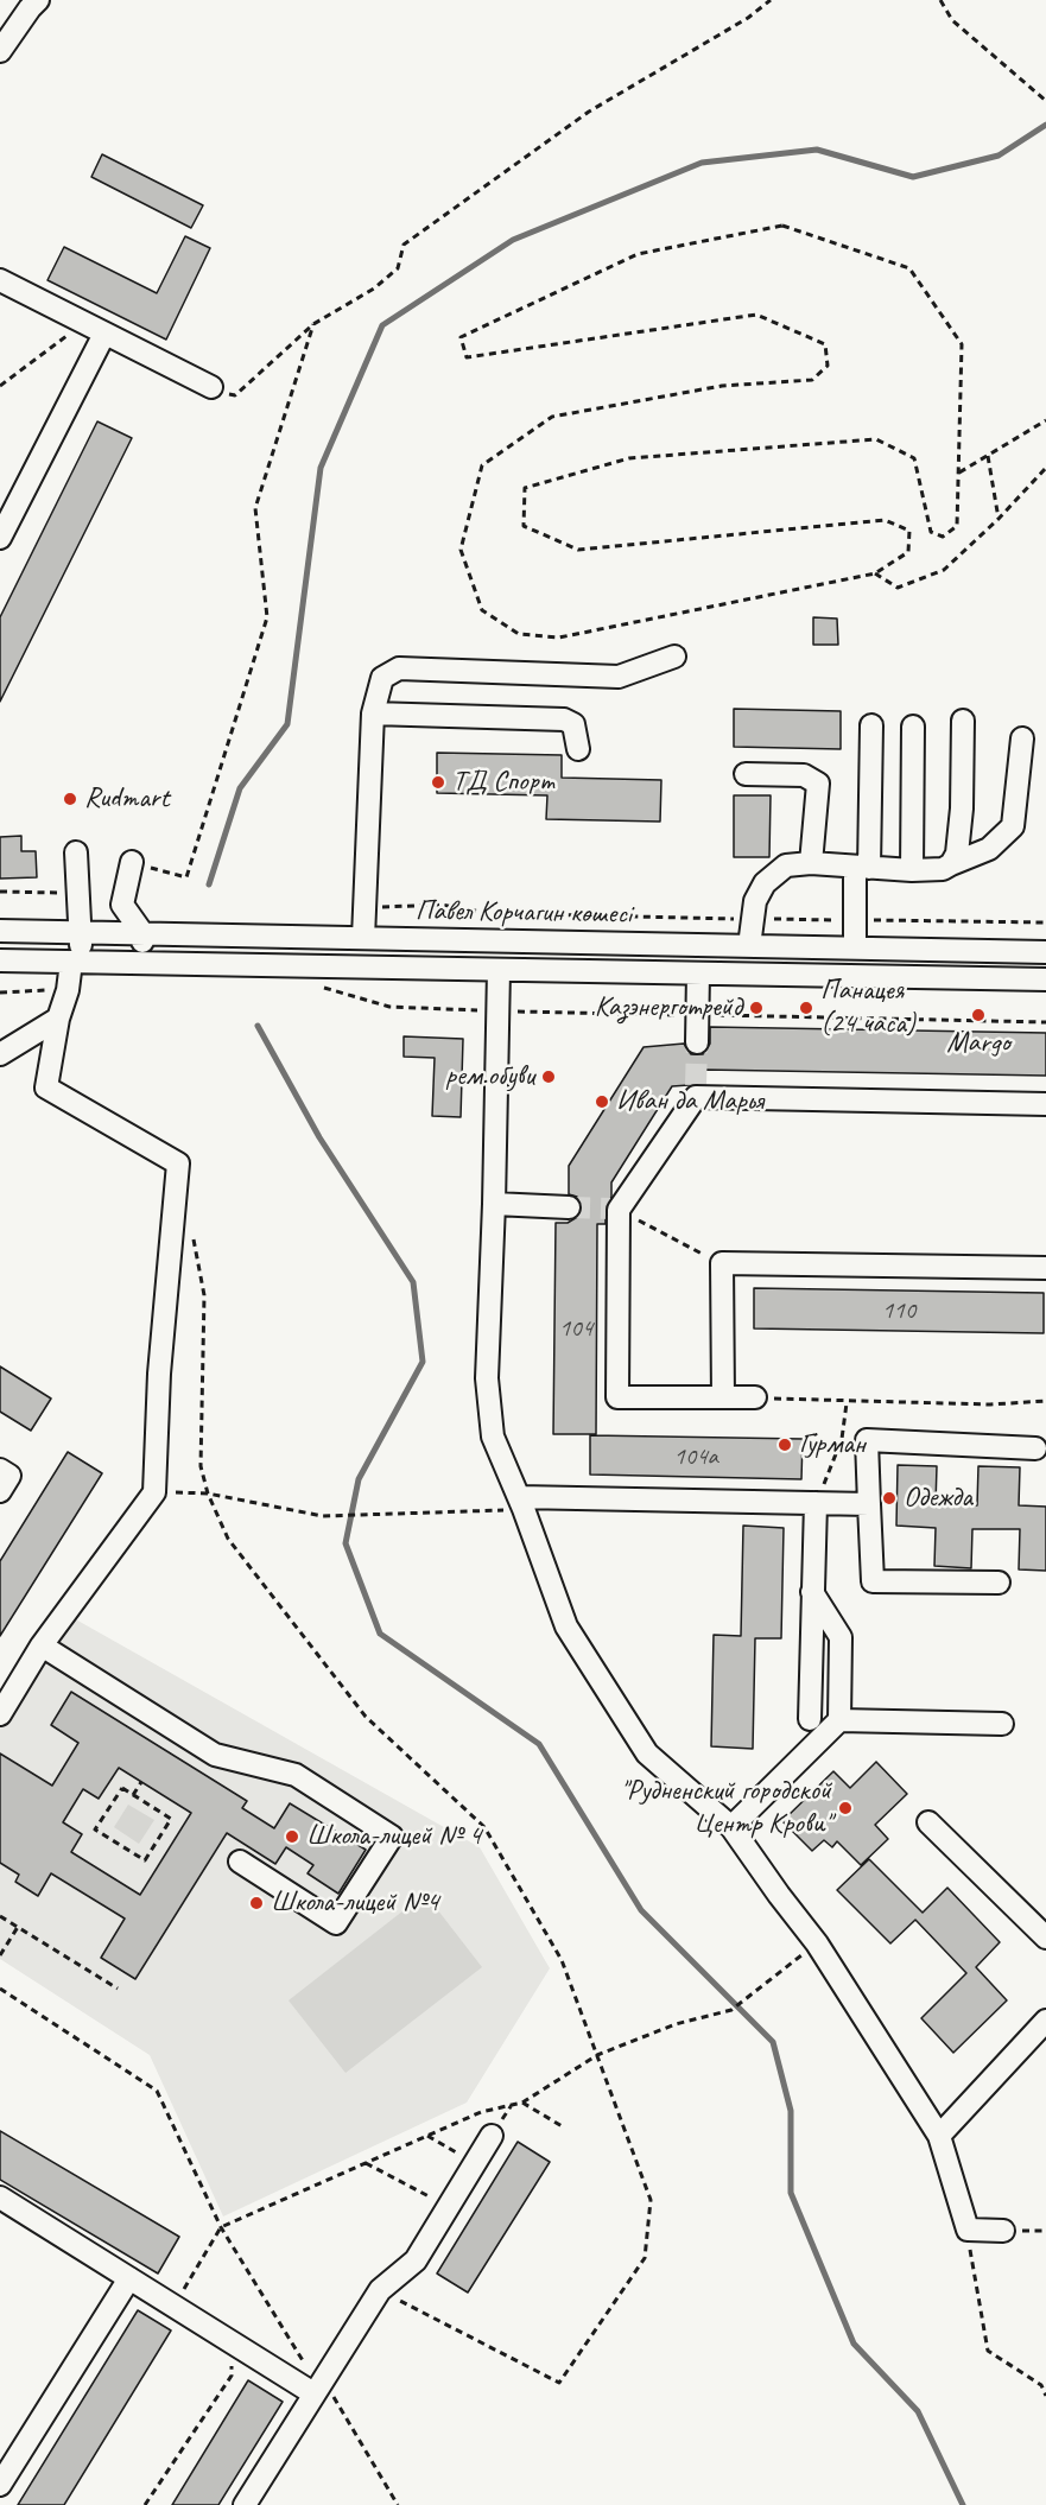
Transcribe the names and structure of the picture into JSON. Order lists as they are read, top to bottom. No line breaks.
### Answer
{"streets":{"street":["Павел Корчагин көшесі"]},"places":["ТД Спорт","Rudmart","Казэнерготрейд","Панацея (24 часа)","Margo","рем.обуви","Иван да Марья","Гурман","Одежда","\"Рудненский городской Центр Крови\"","Школа-лицей № 4","Школа-лицей №4"],"house_numbers":["110","104","104а"]}
